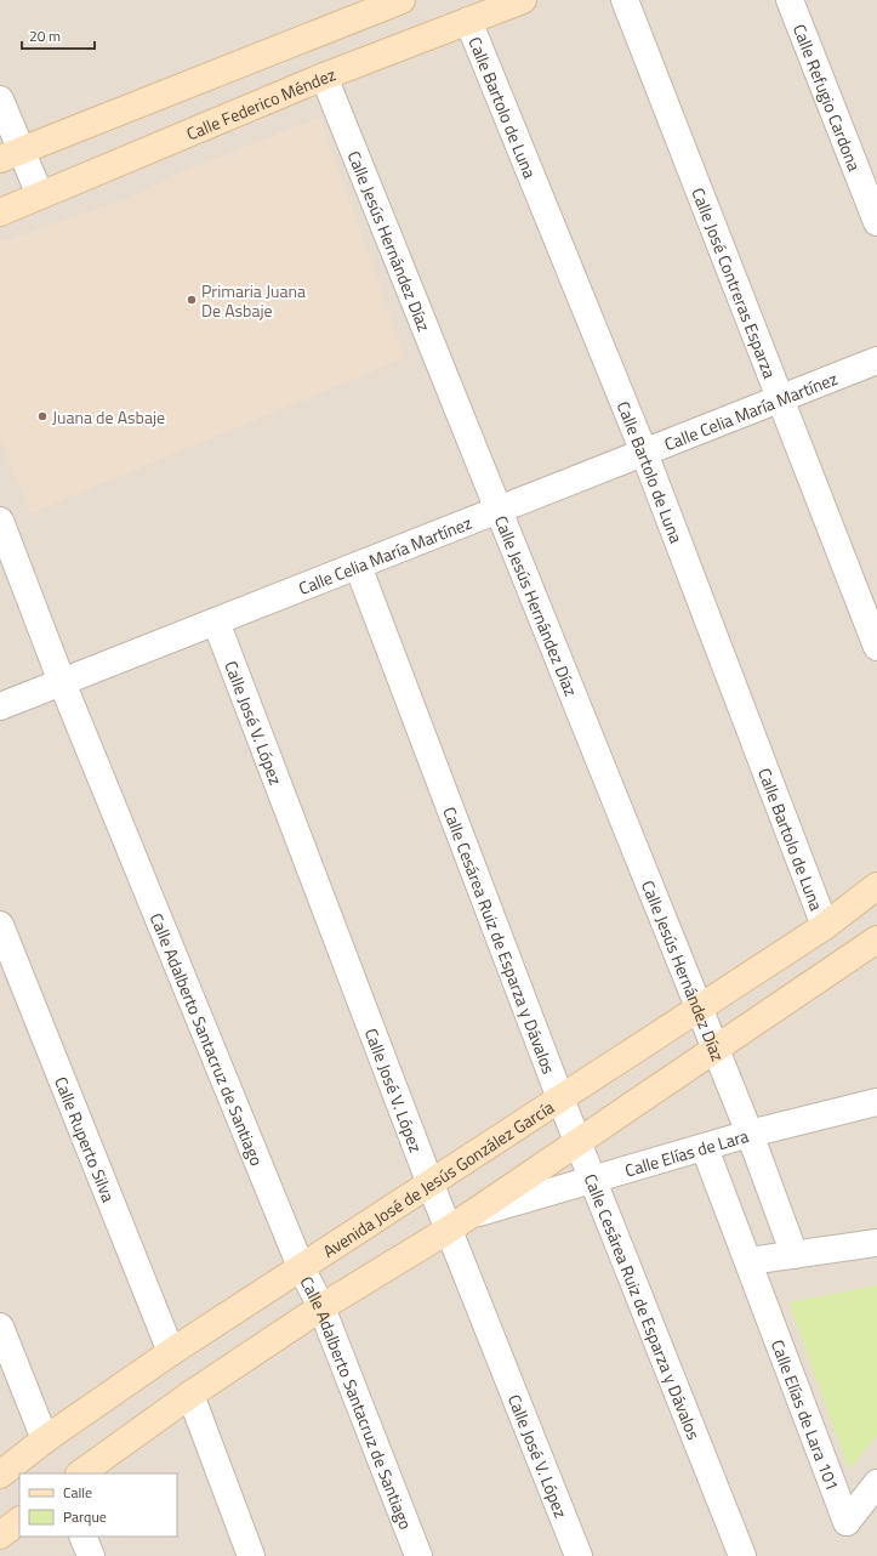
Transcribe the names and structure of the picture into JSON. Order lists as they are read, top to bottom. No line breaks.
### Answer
{"streets":{"street":["Calle Refugio Cardona","Calle Federico Méndez","Calle Bartolo de Luna","Calle Jesús Hernández Díaz","Calle José Contreras Esparza","Calle Celia María Martínez","Calle José V. López","Calle Cesárea Ruiz de Esparza y Dávalos","Calle Adalberto Santacruz de Santiago","Calle Ruperto Silva","Calle Elías de Lara","Avenida José de Jesús González García","Calle Elías de Lara 101"]},"crossings":[["Calle Federico Méndez","Calle Bartolo de Luna"],["Calle Federico Méndez","Calle Jesús Hernández Díaz"],["Calle Bartolo de Luna","Calle Celia María Martínez"],["Calle Bartolo de Luna","Avenida José de Jesús González García"],["Calle Jesús Hernández Díaz","Calle Celia María Martínez"],["Calle Jesús Hernández Díaz","Calle Elías de Lara"],["Calle Jesús Hernández Díaz","Avenida José de Jesús González García"],["Calle José Contreras Esparza","Calle Celia María Martínez"],["Calle Celia María Martínez","Calle José V. López"],["Calle Celia María Martínez","Calle Cesárea Ruiz de Esparza y Dávalos"],["Calle Celia María Martínez","Calle Adalberto Santacruz de Santiago"],["Calle José V. López","Calle Elías de Lara"],["Calle José V. López","Avenida José de Jesús González García"],["Calle Cesárea Ruiz de Esparza y Dávalos","Calle Elías de Lara"],["Calle Cesárea Ruiz de Esparza y Dávalos","Avenida José de Jesús González García"],["Calle Adalberto Santacruz de Santiago","Avenida José de Jesús González García"],["Calle Ruperto Silva","Avenida José de Jesús González García"],["Calle Elías de Lara","Calle Elías de Lara 101"]],"places":["Primaria Juana De Asbaje","Juana de Asbaje"],"legend":["Calle","Parque"],"scale_bar":"20 m"}
